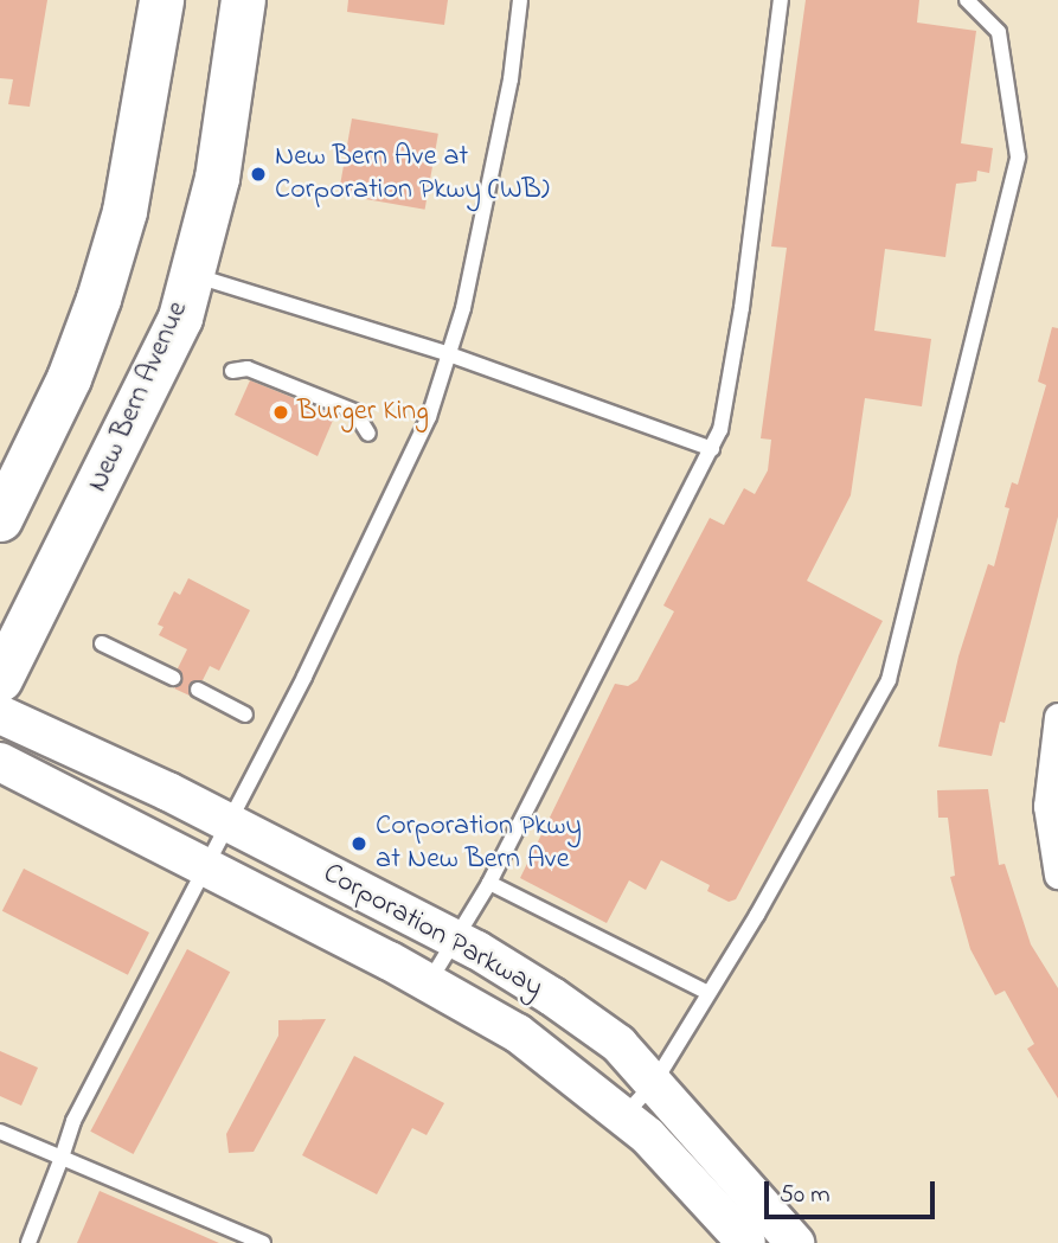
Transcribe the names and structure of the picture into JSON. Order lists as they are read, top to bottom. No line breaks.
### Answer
{"streets":{"main road":["New Bern Avenue","Corporation Parkway"]},"places":["New Bern Ave at Corporation Pkwy (WB)","Burger King","Corporation Pkwy at New Bern Ave"],"scale_bar":"50 m"}
